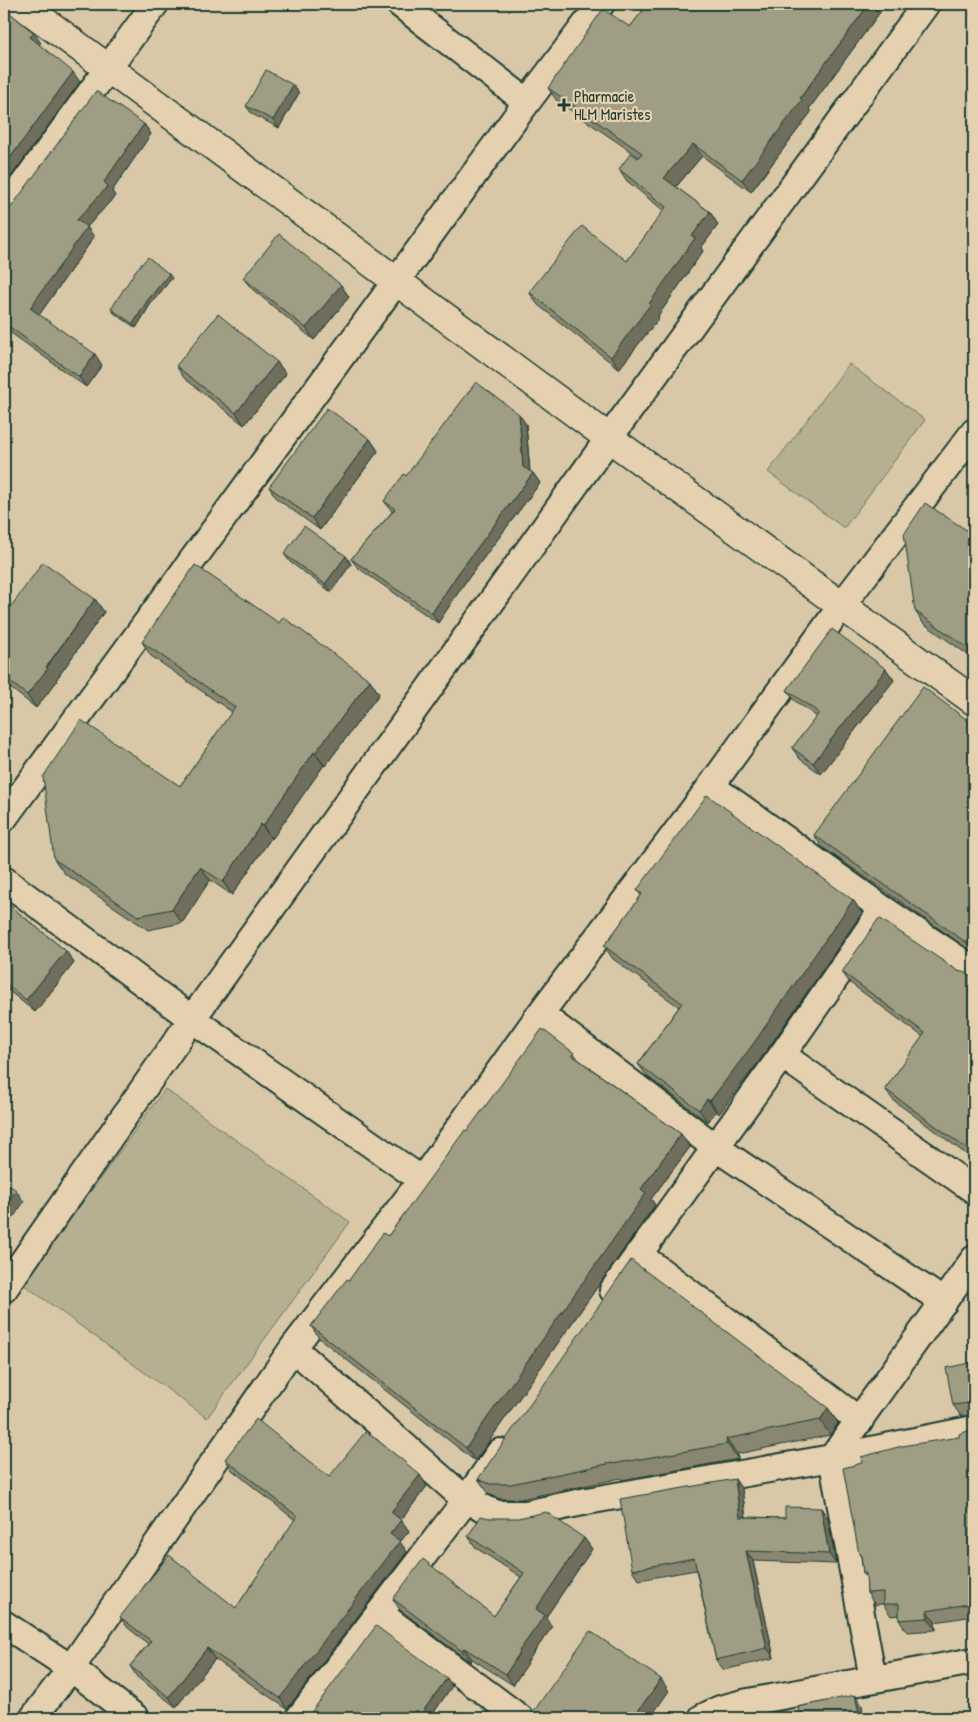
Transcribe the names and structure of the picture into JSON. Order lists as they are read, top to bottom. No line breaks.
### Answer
{"places":{"health":["Pharmacie HLM Maristes"]}}
